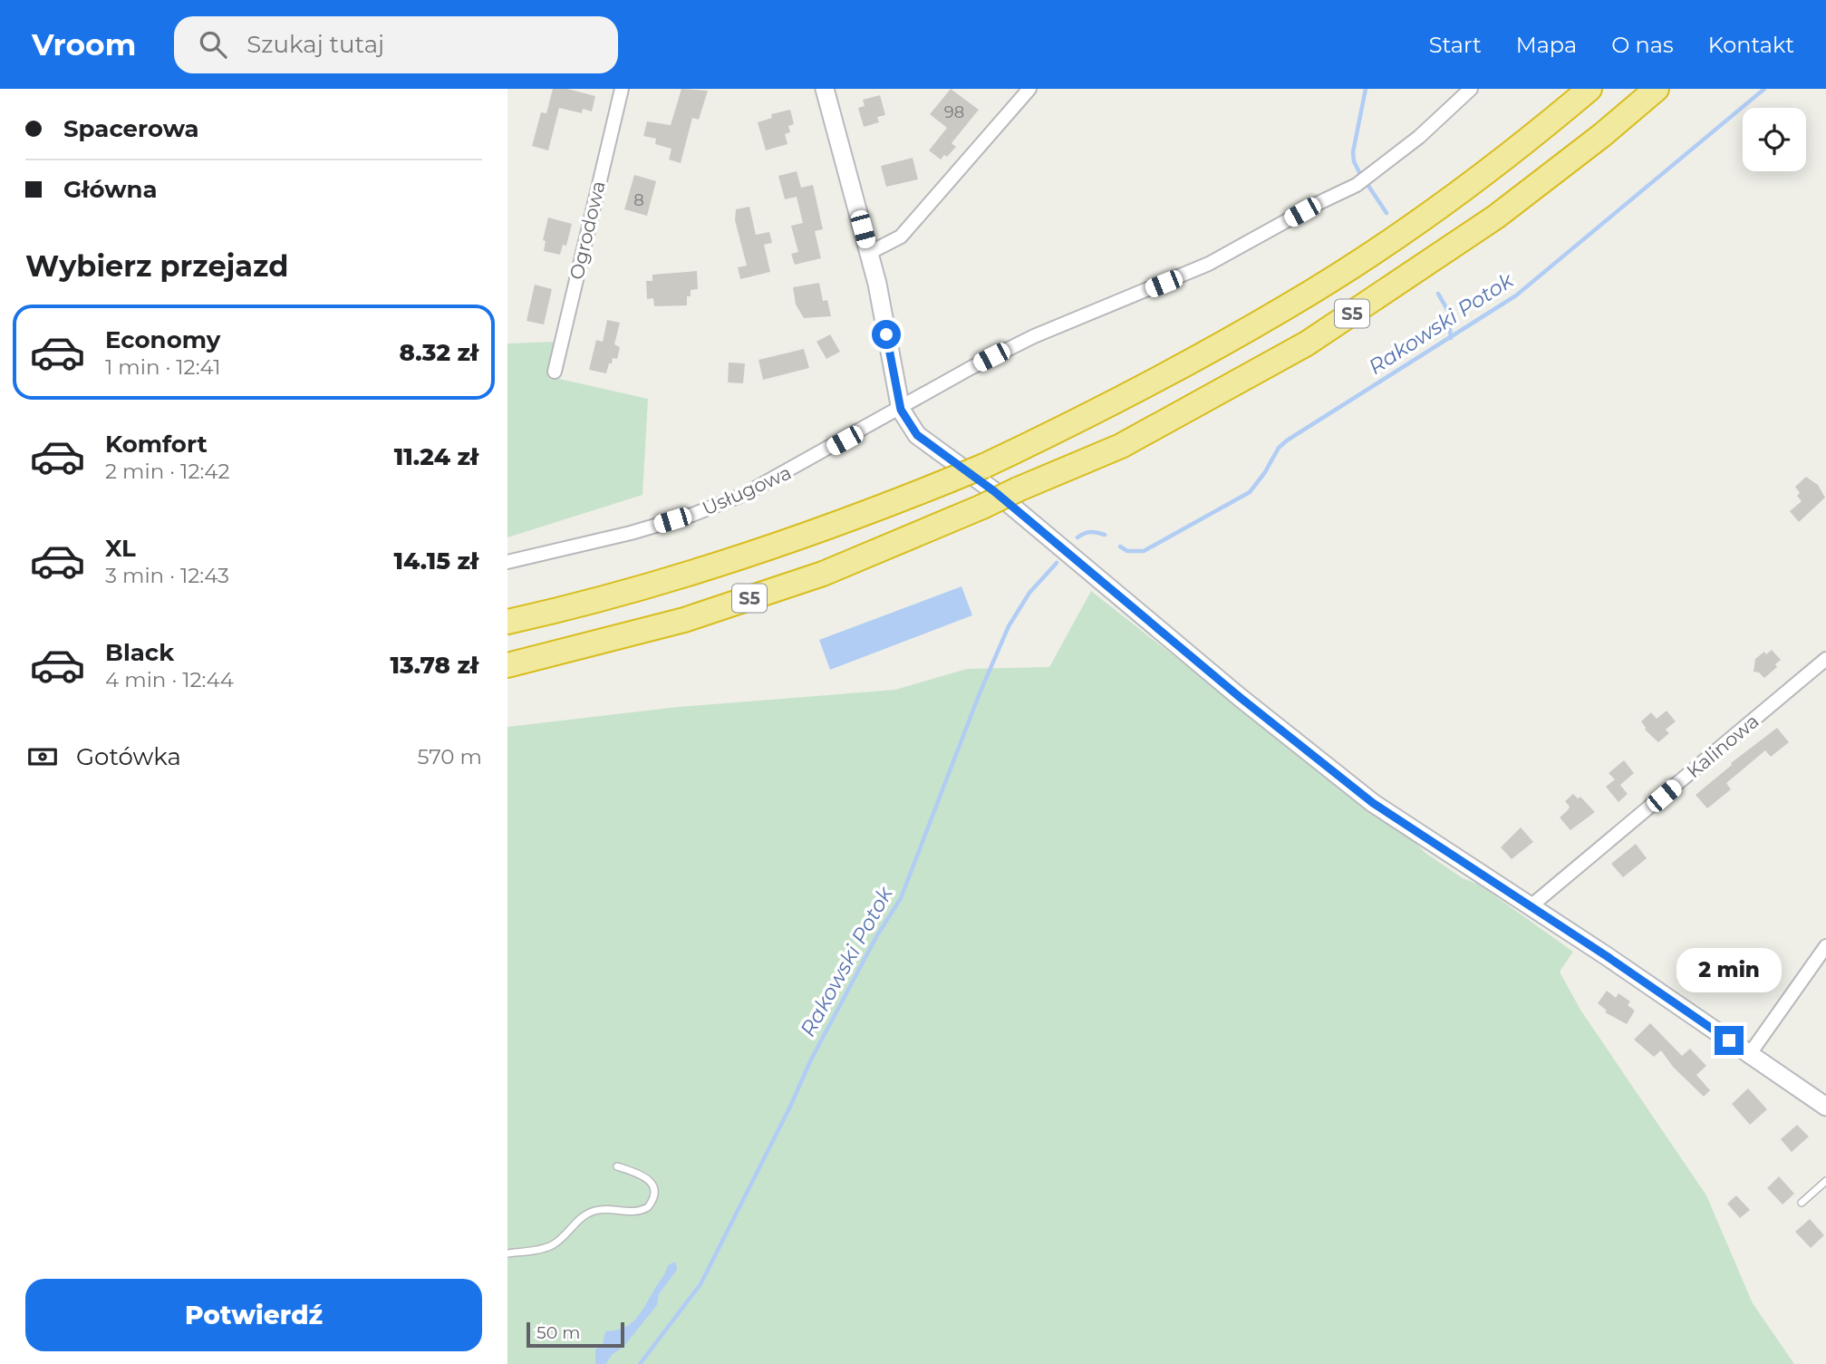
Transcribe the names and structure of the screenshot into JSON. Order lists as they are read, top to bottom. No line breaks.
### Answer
{"streets":{"highway":["S5"],"street":["Ogrodowa","Usługowa","Kalinowa"]},"water":["Rakowski Potok"],"house_numbers":["98","8"],"scale_bar":"50 m","page":{"header":"Vroom","search":"Szukaj tutaj","nav":["Start","Mapa","O nas","Kontakt"],"banner":["Spacerowa","Główna"],"heading":"Wybierz przejazd","list":[{"name":"Economy","note":"1 min · 12:41","value":"8.32 zł"},{"name":"Komfort","note":"2 min · 12:42","value":"11.24 zł"},{"name":"XL","note":"3 min · 12:43","value":"14.15 zł"},{"name":"Black","note":"4 min · 12:44","value":"13.78 zł"}],"pay":["Gotówka","570 m"],"bubble":"2 min","buttons":"Potwierdź","scale":"50 m"}}
